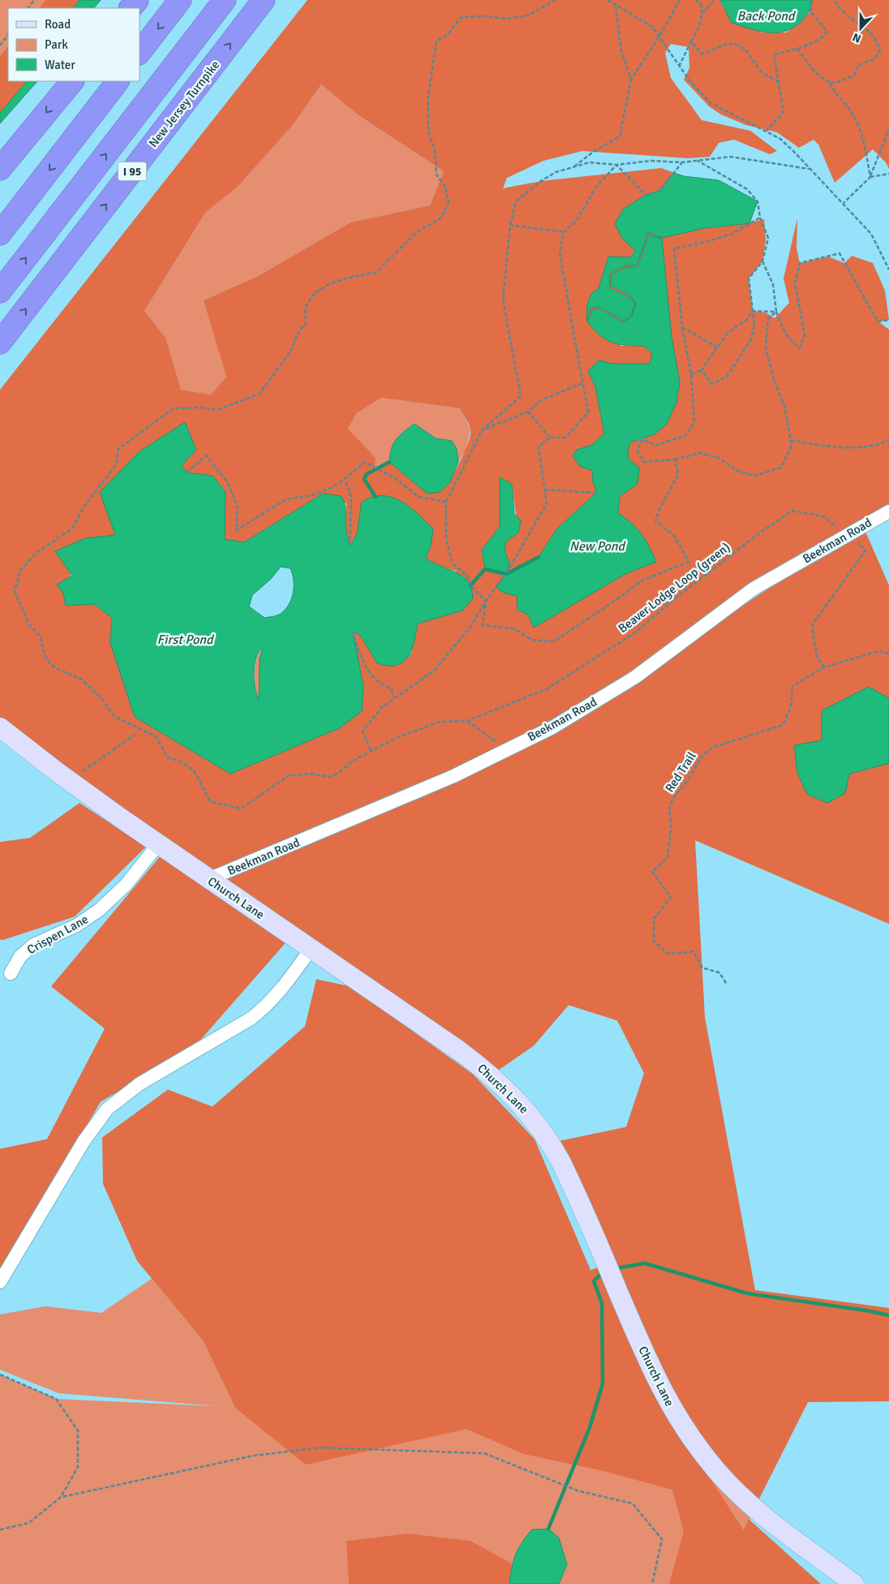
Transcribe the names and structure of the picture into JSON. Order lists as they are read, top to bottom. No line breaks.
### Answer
{"streets":{"highway":["New Jersey Turnpike","I 95"],"street":["Beekman Road","Church Lane","Crispen Lane"],"path":["Beaver Lodge Loop (green)","Red Trail"]},"crossings":[["Beekman Road","Beaver Lodge Loop (green)"],["Beekman Road","Church Lane"],["Beaver Lodge Loop (green)","Red Trail"],["Church Lane","Crispen Lane"]],"water":["Back Pond","New Pond","First Pond"],"legend":["Road","Park","Water"],"north":"bottom"}
